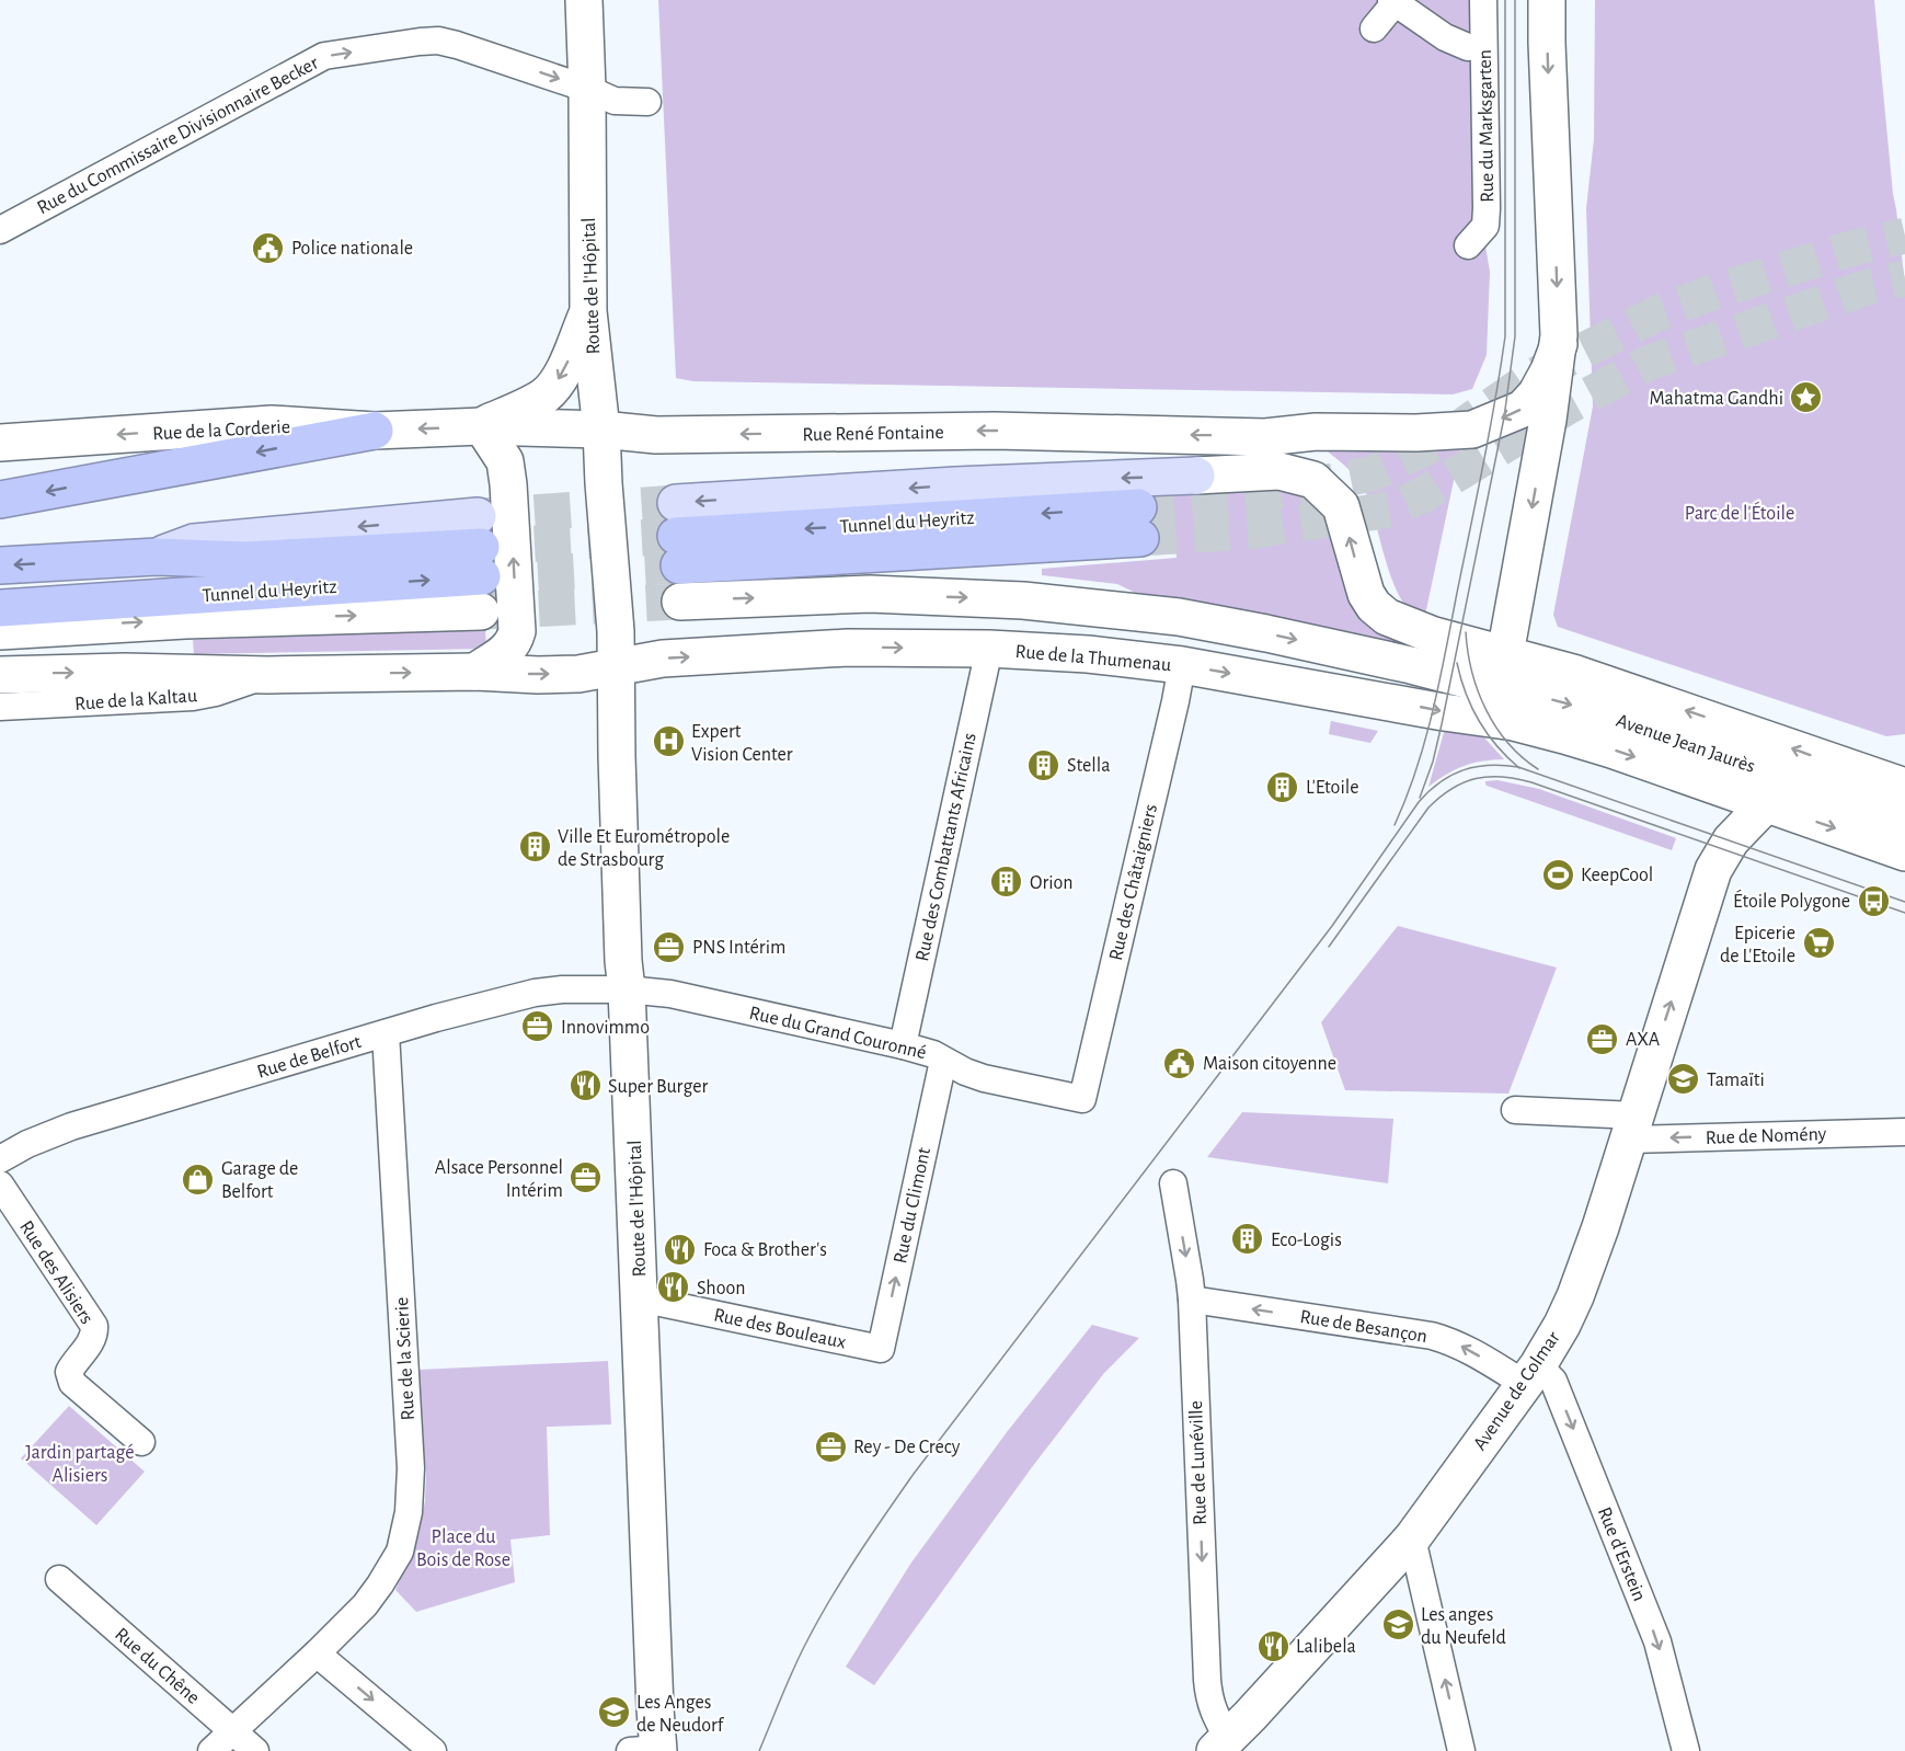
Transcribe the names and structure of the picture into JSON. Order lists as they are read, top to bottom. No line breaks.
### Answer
{"streets":{"highway":["Tunnel du Heyritz"],"main road":["Route de l'Hôpital","Rue de la Corderie","Rue René Fontaine","Rue de la Thumenau","Avenue Jean Jaurès","Avenue de Colmar"],"street":["Rue du Marksgarten","Rue du Commissaire Divisionnaire Becker","Rue de la Kaltau","Rue des Combattants Africains","Rue des Châtaigniers","Rue du Grand Couronné","Rue de Belfort","Rue de Nomény","Rue du Climont","Rue des Alisiers","Rue de Besançon","Rue des Bouleaux","Rue de la Scierie","Rue de Lunéville","Rue d'Erstein","Rue du Chêne"]},"crossings":[["Rue du Commissaire Divisionnaire Becker","Route de l'Hôpital"],["Route de l'Hôpital","Rue René Fontaine"],["Route de l'Hôpital","Rue de la Thumenau"],["Route de l'Hôpital","Rue du Grand Couronné"],["Route de l'Hôpital","Rue de Belfort"],["Route de l'Hôpital","Rue des Bouleaux"],["Rue de la Corderie","Rue René Fontaine"],["Rue de la Thumenau","Rue de la Kaltau"],["Rue de la Thumenau","Avenue Jean Jaurès"],["Rue de la Thumenau","Rue des Combattants Africains"],["Rue de la Thumenau","Rue des Châtaigniers"],["Avenue Jean Jaurès","Avenue de Colmar"],["Rue des Combattants Africains","Rue du Grand Couronné"],["Rue des Châtaigniers","Rue du Grand Couronné"],["Rue du Grand Couronné","Rue de Belfort"],["Rue du Grand Couronné","Rue du Climont"],["Rue de Belfort","Rue de la Scierie"],["Rue de Nomény","Avenue de Colmar"],["Rue du Climont","Rue des Bouleaux"],["Rue de Besançon","Avenue de Colmar"],["Rue de Besançon","Rue de Lunéville"],["Rue de Besançon","Rue d'Erstein"],["Rue de la Scierie","Rue du Chêne"],["Avenue de Colmar","Rue de Lunéville"],["Avenue de Colmar","Rue d'Erstein"]],"one_way":["Rue du Commissaire Divisionnaire Becker","Rue de Nomény","Rue du Climont","Rue de Besançon","Rue de Lunéville"],"parks":["Parc de l'Étoile","Jardin partagé Alisiers","Place du Bois de Rose"],"places":{"public building":["Police nationale","Maison citoyenne"],"place":["Mahatma Gandhi"],"hospital":["Expert Vision Center"],"building":["Stella","L'Etoile","Ville Et Eurométropole de Strasbourg","Orion","Eco-Logis"],"sports":["KeepCool"],"bus stop":["Étoile Polygone"],"supermarket":["Epicerie de L'Etoile"],"office":["PNS Intérim","Innovimmo","AXA","Alsace Personnel Intérim","Rey - De Crecy"],"school or university":["Tamaïti","Les anges du Neufeld","Les Anges de Neudorf"],"restaurant":["Super Burger","Foca & Brother's","Shoon","Lalibela"],"shop":["Garage de Belfort"]}}
